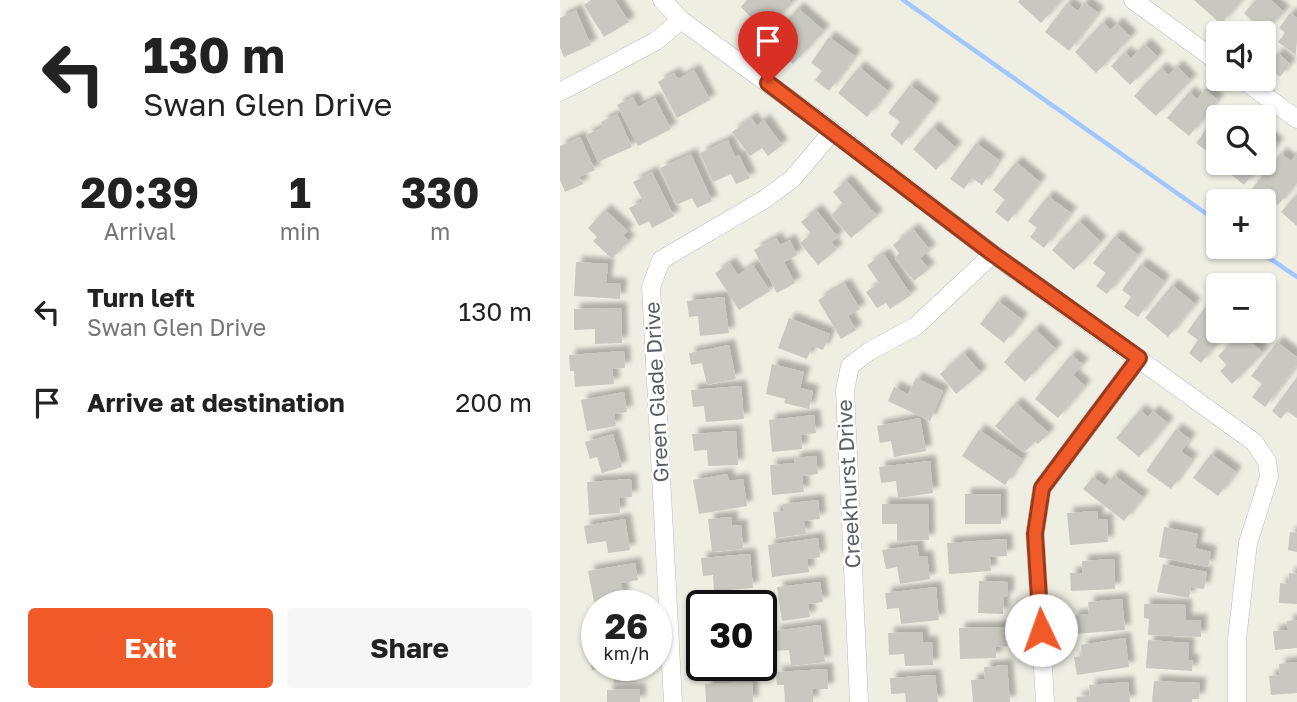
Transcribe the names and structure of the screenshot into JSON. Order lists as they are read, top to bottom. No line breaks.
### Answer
{"streets":{"street":["Green Glade Drive","Creekhurst Drive"]},"page":{"turn":["130 m","Swan Glen Drive"],"map_buttons":["+","−"],"eta":["20:39","Arrival","1","min","330","m"],"list":[{"name":"Turn left","note":"Swan Glen Drive","value":"130 m"},{"name":"Arrive at destination","value":"200 m"}],"speed":"26 km/h","limit":"30","buttons":["Exit","Share"]}}
